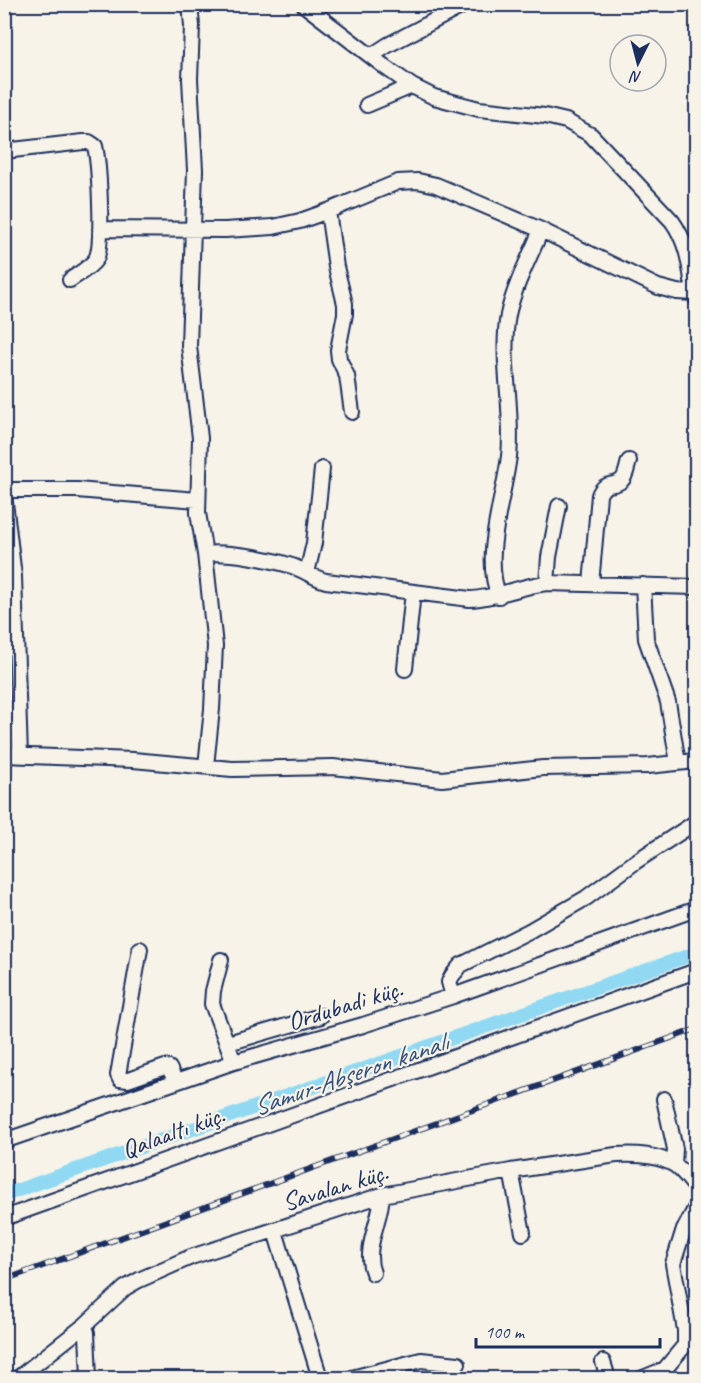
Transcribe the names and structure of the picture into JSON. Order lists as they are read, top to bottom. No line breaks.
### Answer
{"streets":{"street":["Ordubadi küç.","Qalaaltı küç.","Savalan küç."]},"water":["Samur-Abşeron kanalı"],"scale_bar":"100 m","north":"bottom"}
